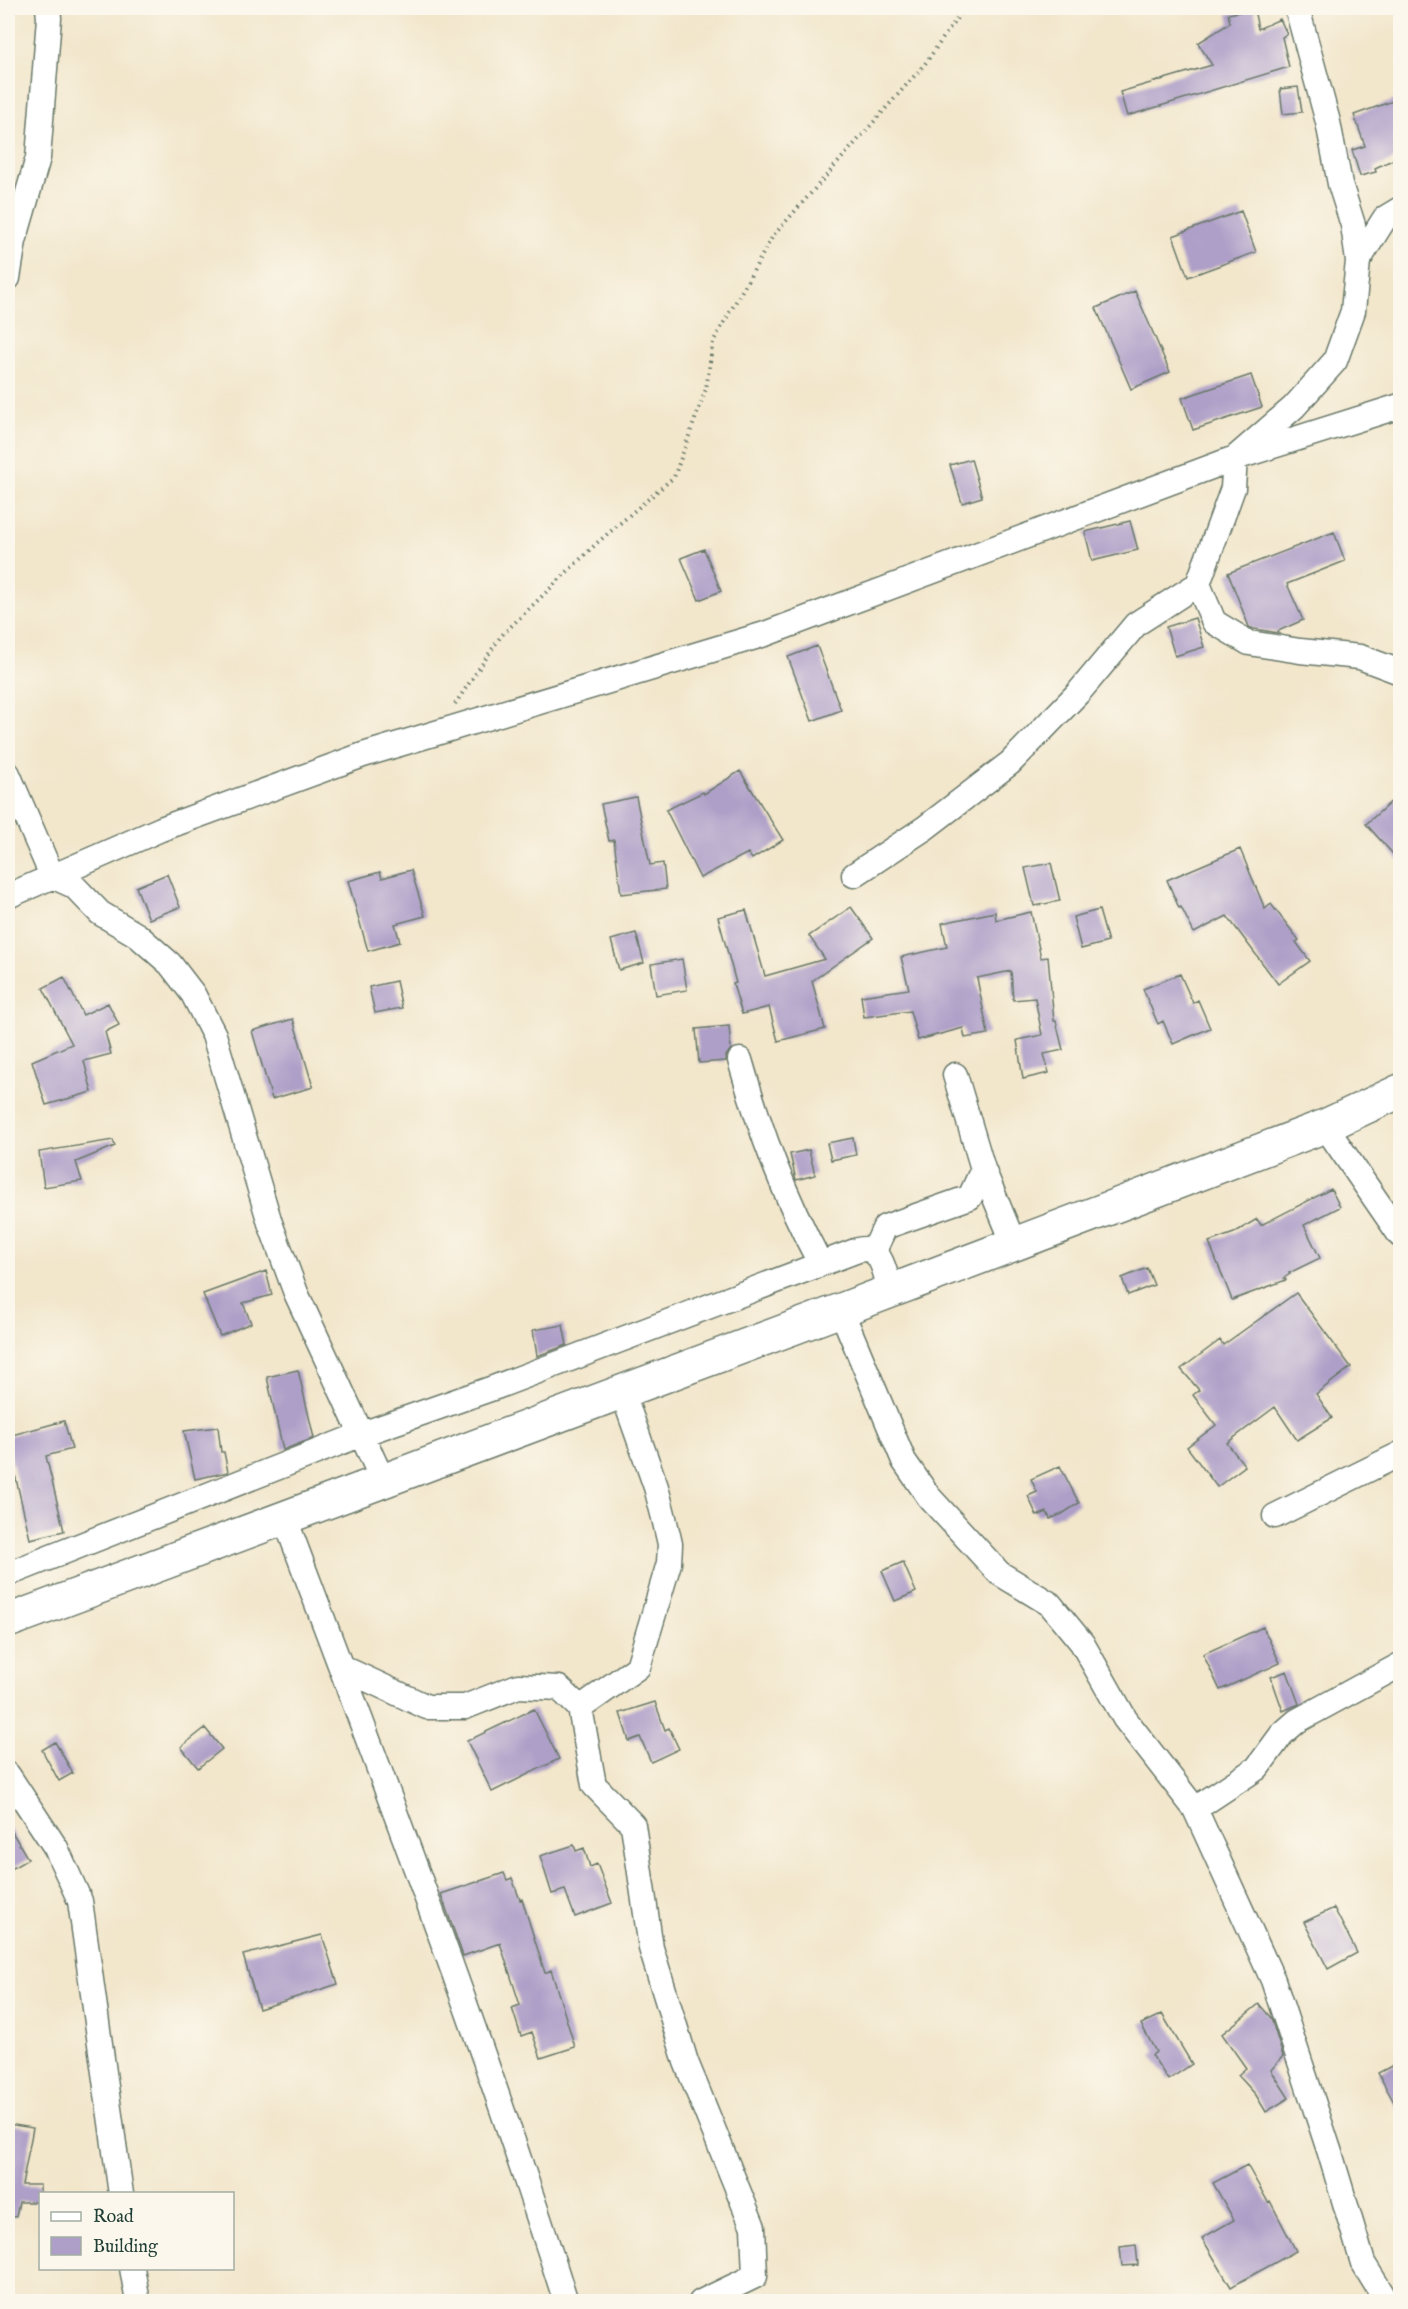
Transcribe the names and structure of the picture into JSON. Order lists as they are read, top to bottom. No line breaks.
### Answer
{"legend":["Road","Building"]}
